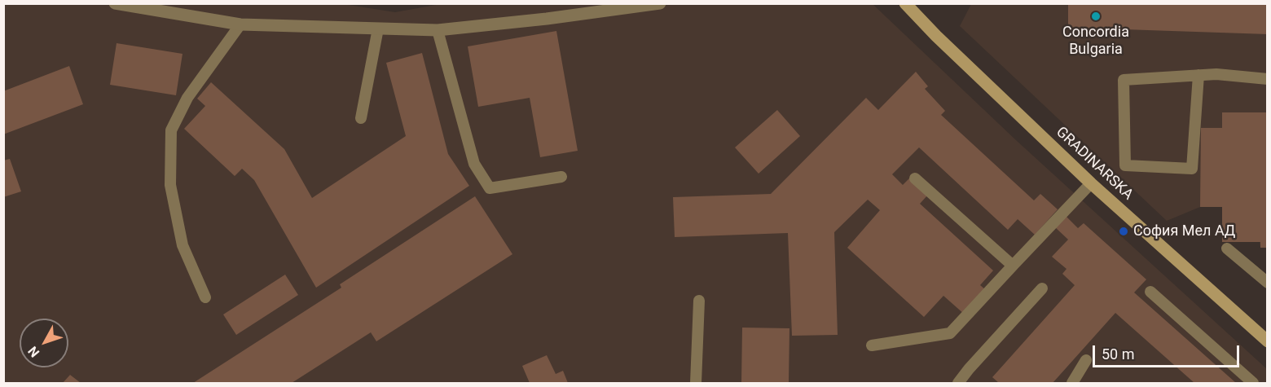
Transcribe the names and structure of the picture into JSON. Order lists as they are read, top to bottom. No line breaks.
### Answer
{"streets":{"street":["GRADINARSKA"]},"places":["Concordia Bulgaria","София Мел АД"],"scale_bar":"50 m","north":"bottom left"}
